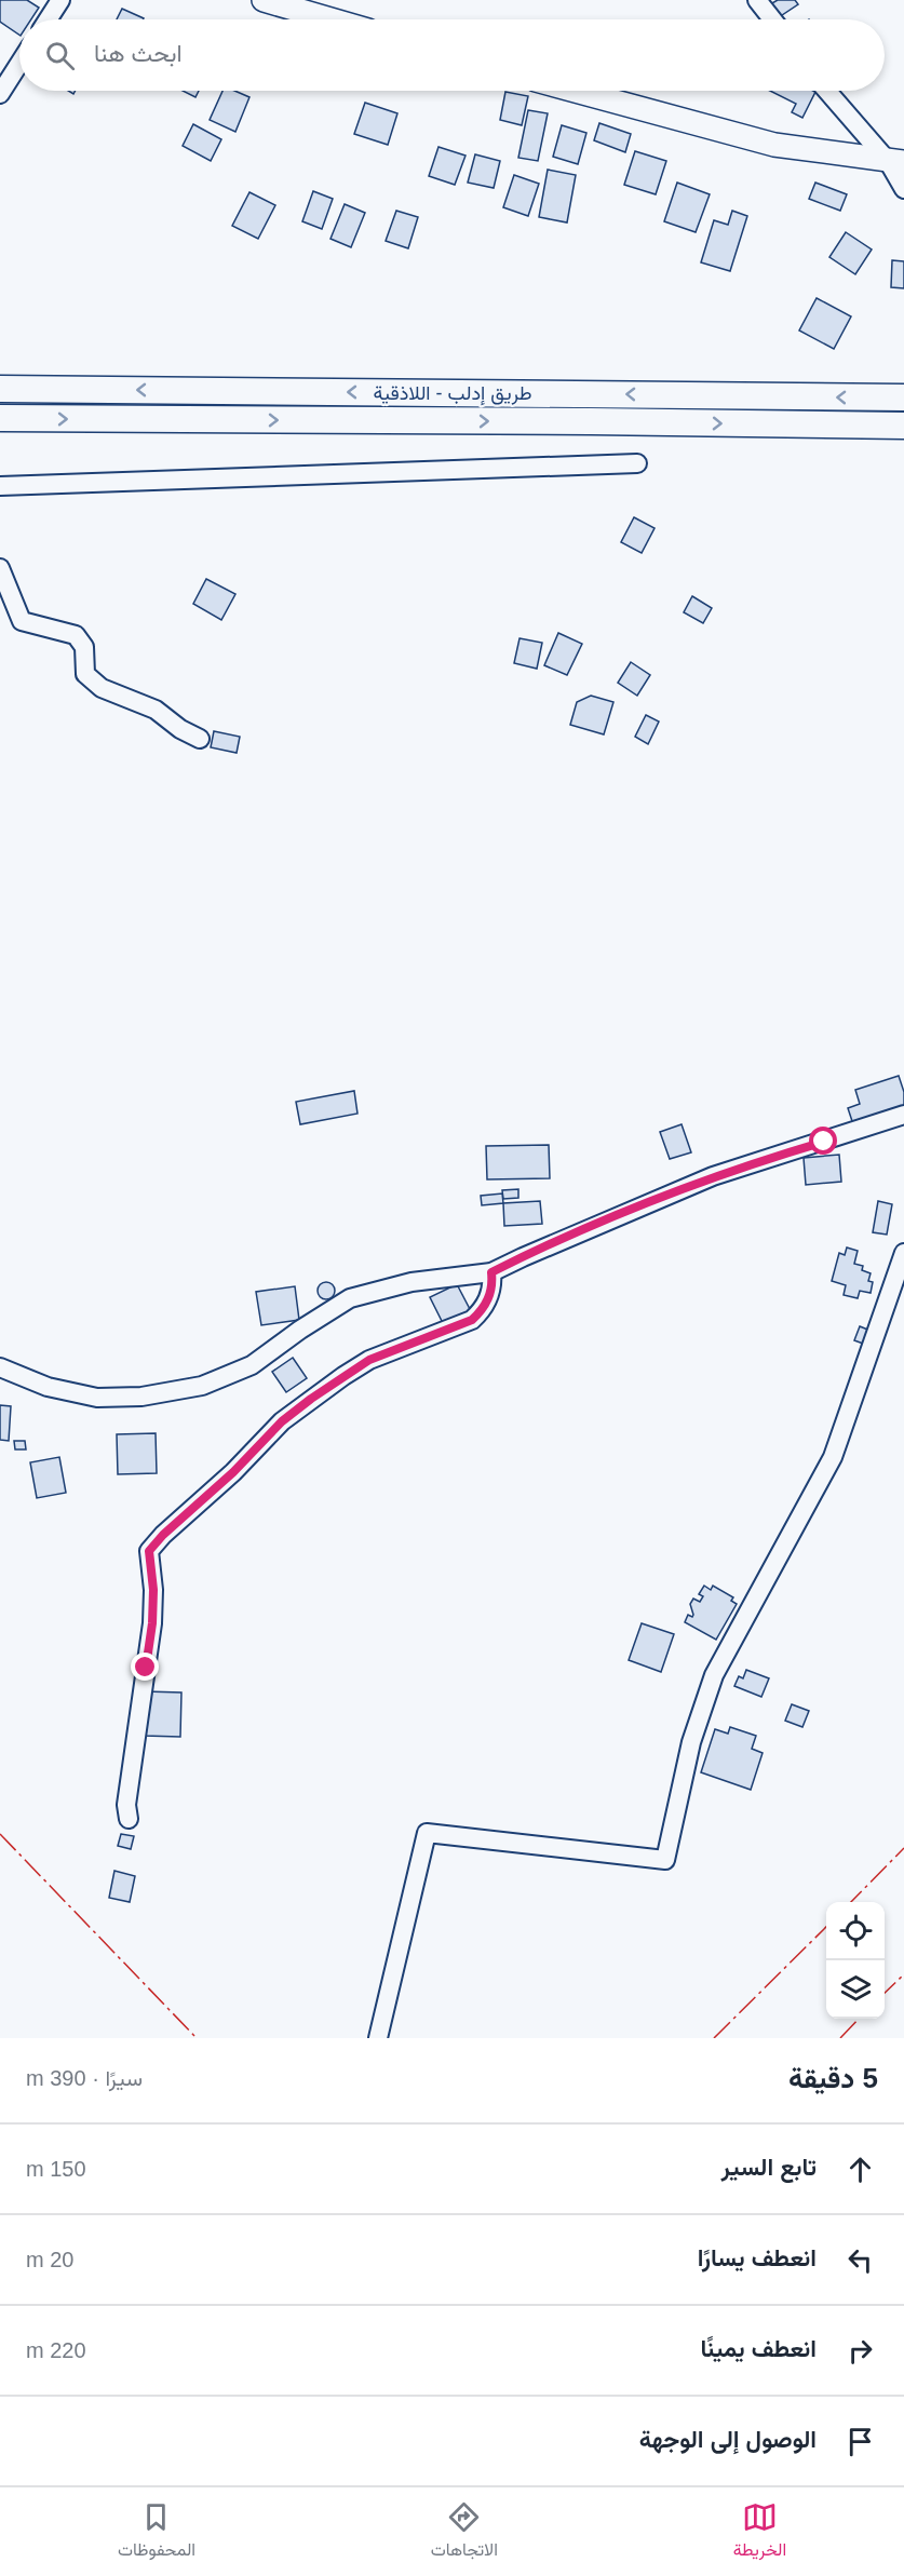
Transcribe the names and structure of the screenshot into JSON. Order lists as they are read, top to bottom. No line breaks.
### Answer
{"streets":{"highway":["طريق إدلب - اللاذقية"]},"page":{"search":"ابحث هنا","heading":["5 دقيقة","سيرًا · 390 m"],"list":[["تابع السير","150 m"],["انعطف يسارًا","20 m"],["انعطف يمينًا","220 m"],"الوصول إلى الوجهة"],"nav":["الخريطة","الاتجاهات","المحفوظات"]}}
